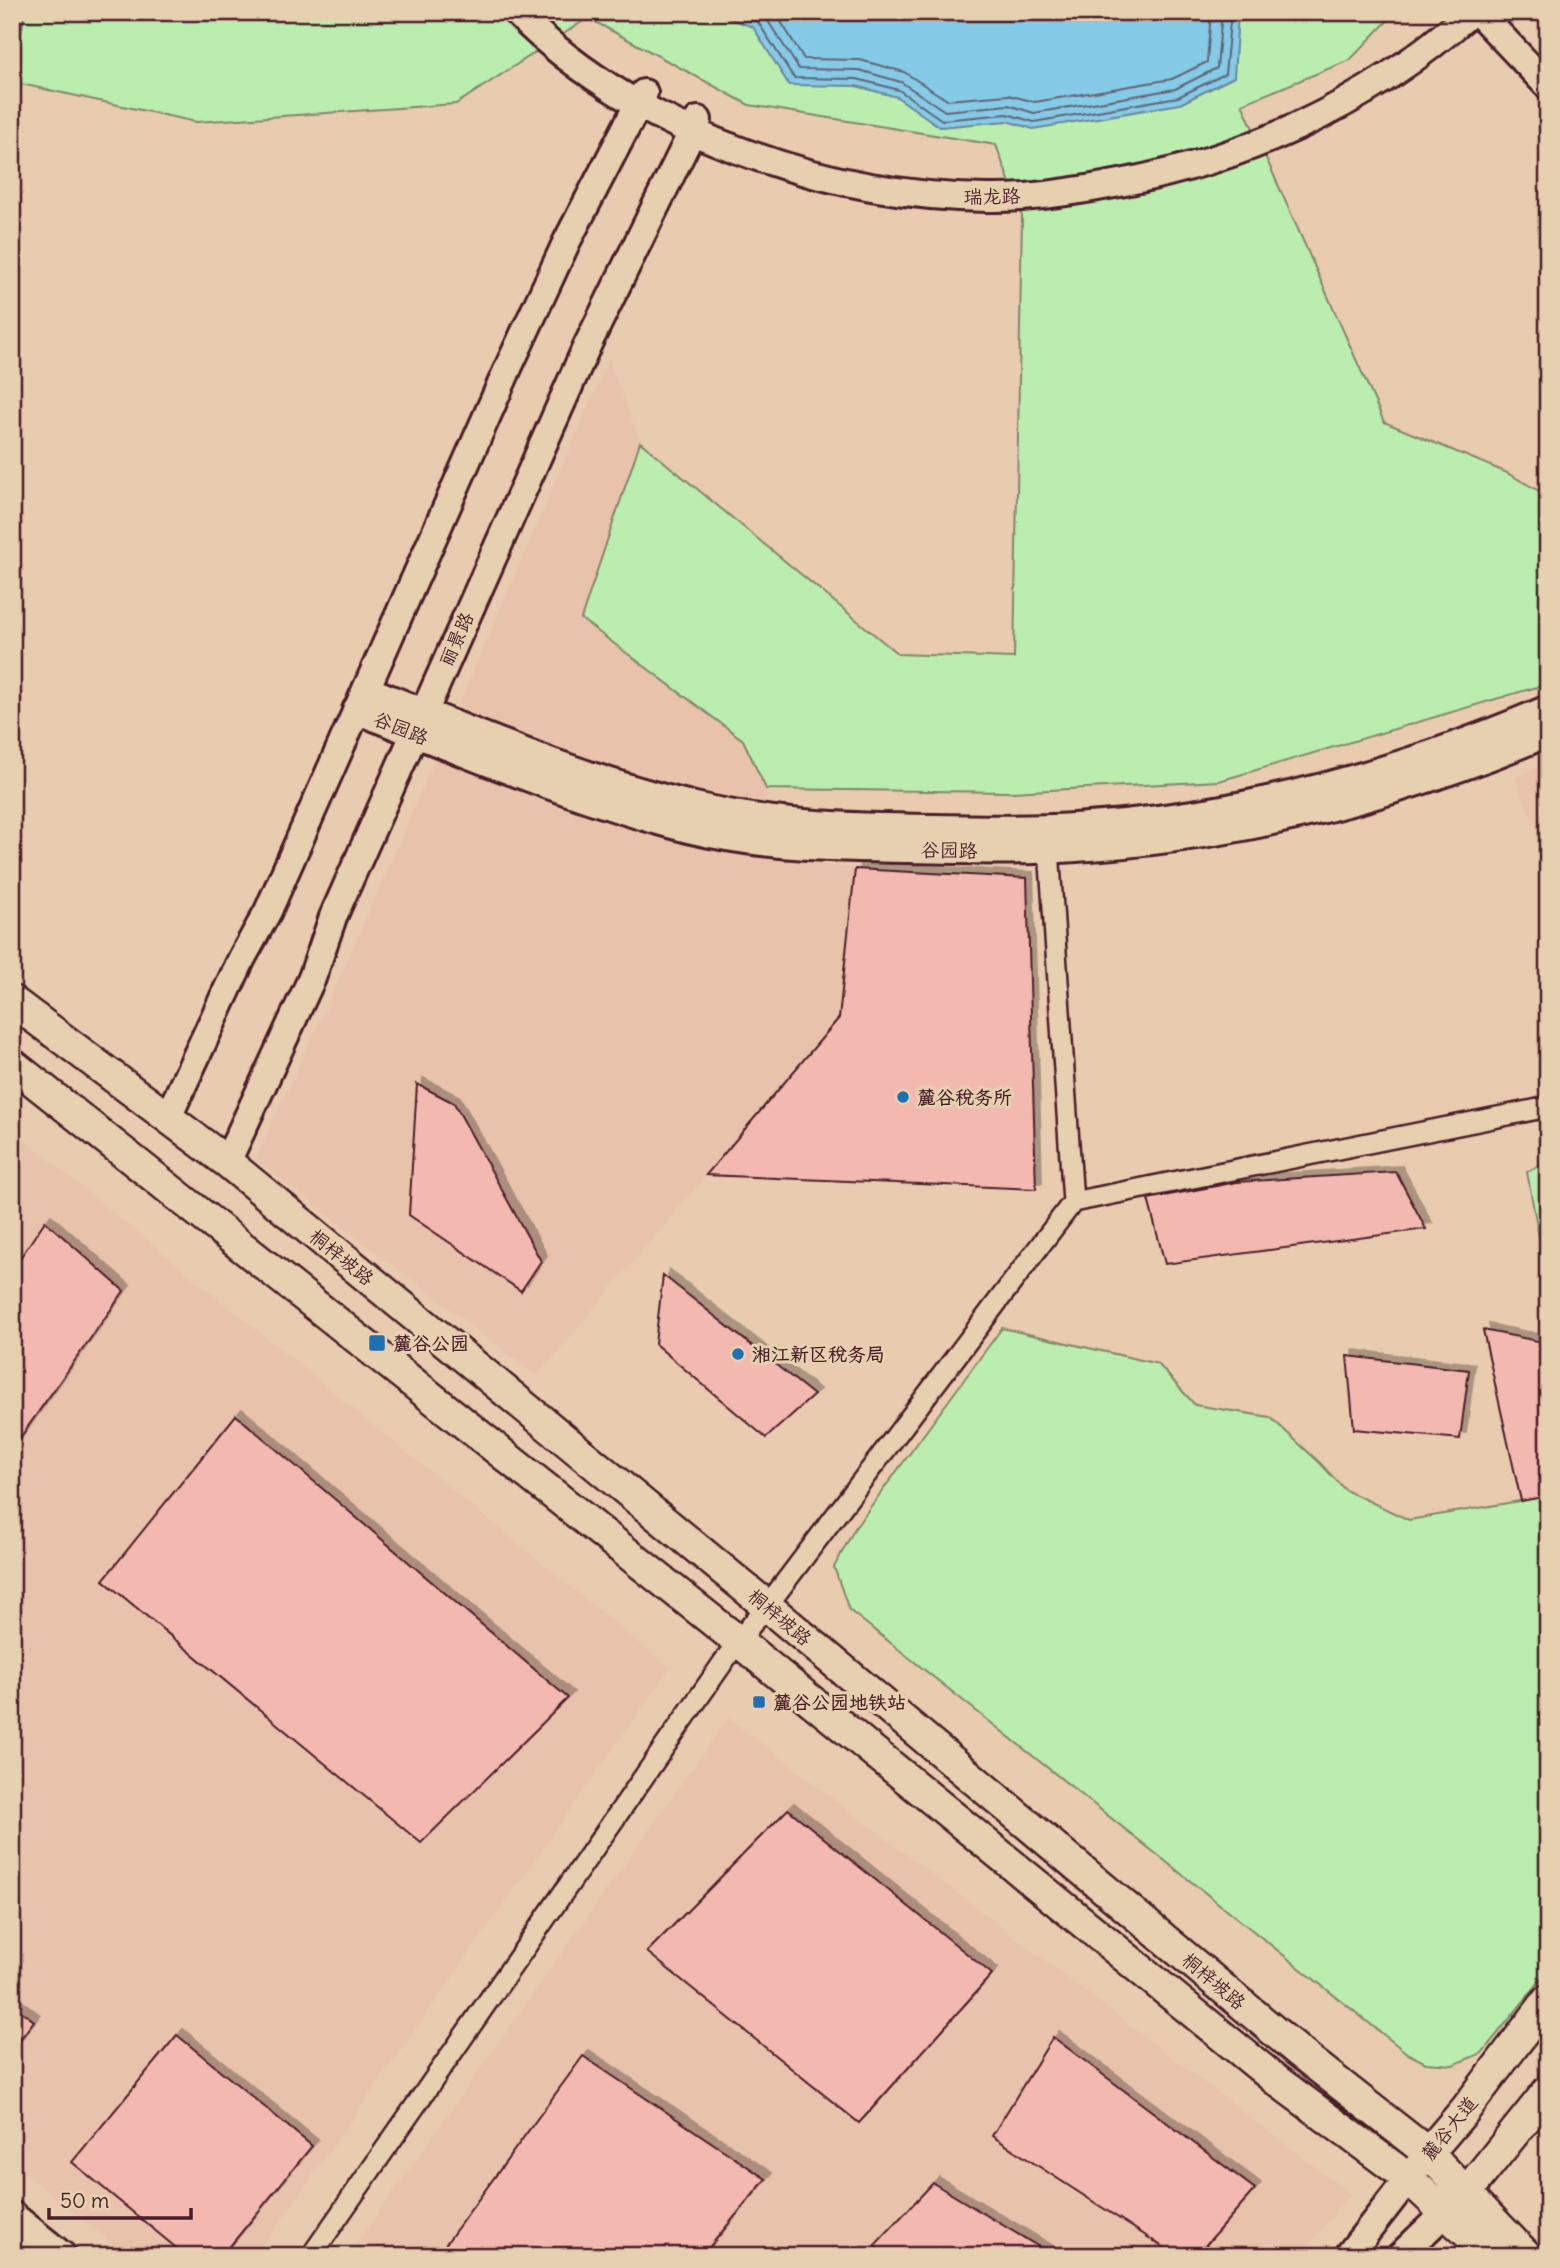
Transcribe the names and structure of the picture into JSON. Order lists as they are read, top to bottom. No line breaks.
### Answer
{"streets":{"main road":["瑞龙路","丽景路","谷园路","桐梓坡路","麓谷大道"]},"crossings":[["瑞龙路","丽景路"],["丽景路","谷园路"],["丽景路","桐梓坡路"],["桐梓坡路","麓谷大道"]],"places":{"other":["麓谷税务所","湘江新区税务局"],"transit":["麓谷公园","麓谷公园地铁站"]},"scale_bar":"50 m"}
